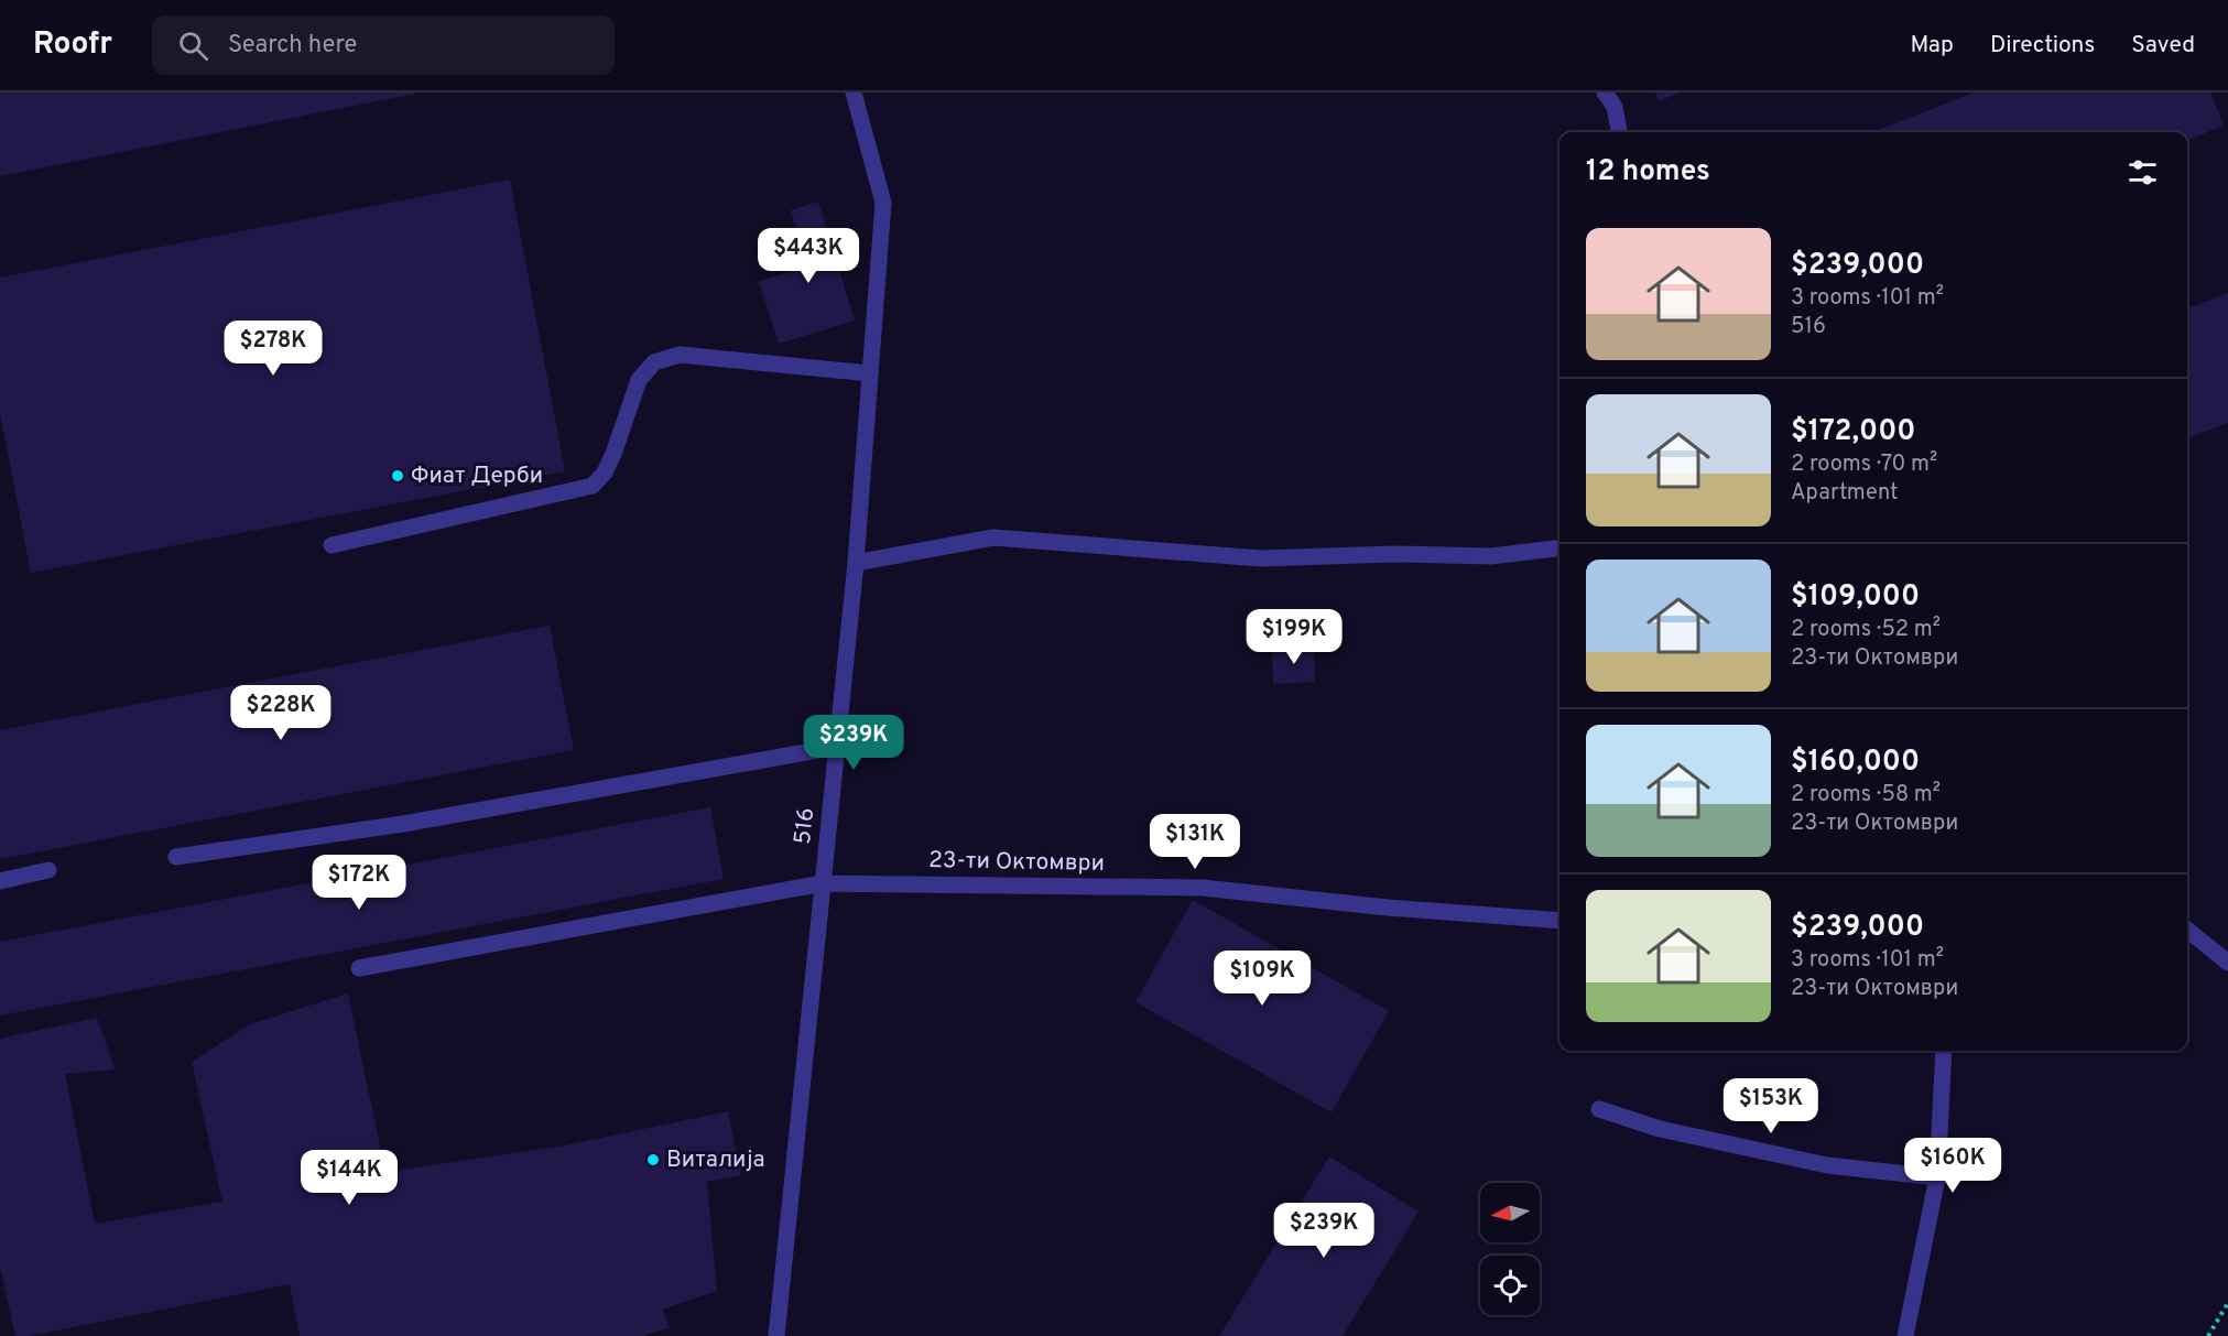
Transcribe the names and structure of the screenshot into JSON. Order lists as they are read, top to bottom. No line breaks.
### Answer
{"streets":{"street":["516","23-ти Октомври"]},"crossings":[["516","23-ти Октомври"]],"places":["Фиат Дерби","Виталија"],"north":"left","page":{"header":"Roofr","search":"Search here","nav":["Map","Directions","Saved"],"heading":"12 homes","list":[{"name":"$239,000","note":"3 rooms · 101 m² · 516"},{"name":"$172,000","note":"2 rooms · 70 m² · Apartment"},{"name":"$109,000","note":"2 rooms · 52 m² · 23-ти Октомври"},{"name":"$160,000","note":"2 rooms · 58 m² · 23-ти Октомври"},{"name":"$239,000","note":"3 rooms · 101 m² · 23-ти Октомври"}],"price":["$443K","$278K","$199K","$228K","$239K","$131K","$172K","$109K","$153K","$160K","$144K","$239K"]}}
